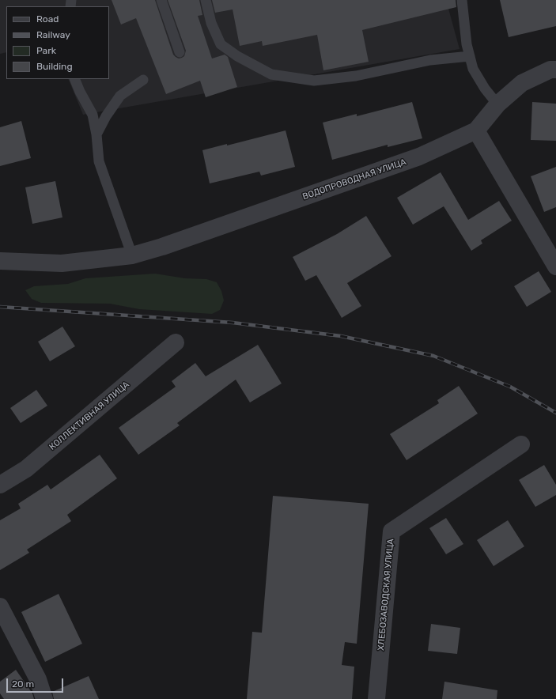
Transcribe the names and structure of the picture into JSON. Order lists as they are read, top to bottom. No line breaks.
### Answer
{"streets":{"street":["ВОДОПРОВОДНАЯ УЛИЦА","КОЛЛЕКТИВНАЯ УЛИЦА","ХЛЕБОЗАВОДСКАЯ УЛИЦА"]},"legend":["Road","Railway","Park","Building"],"scale_bar":"20 m"}
